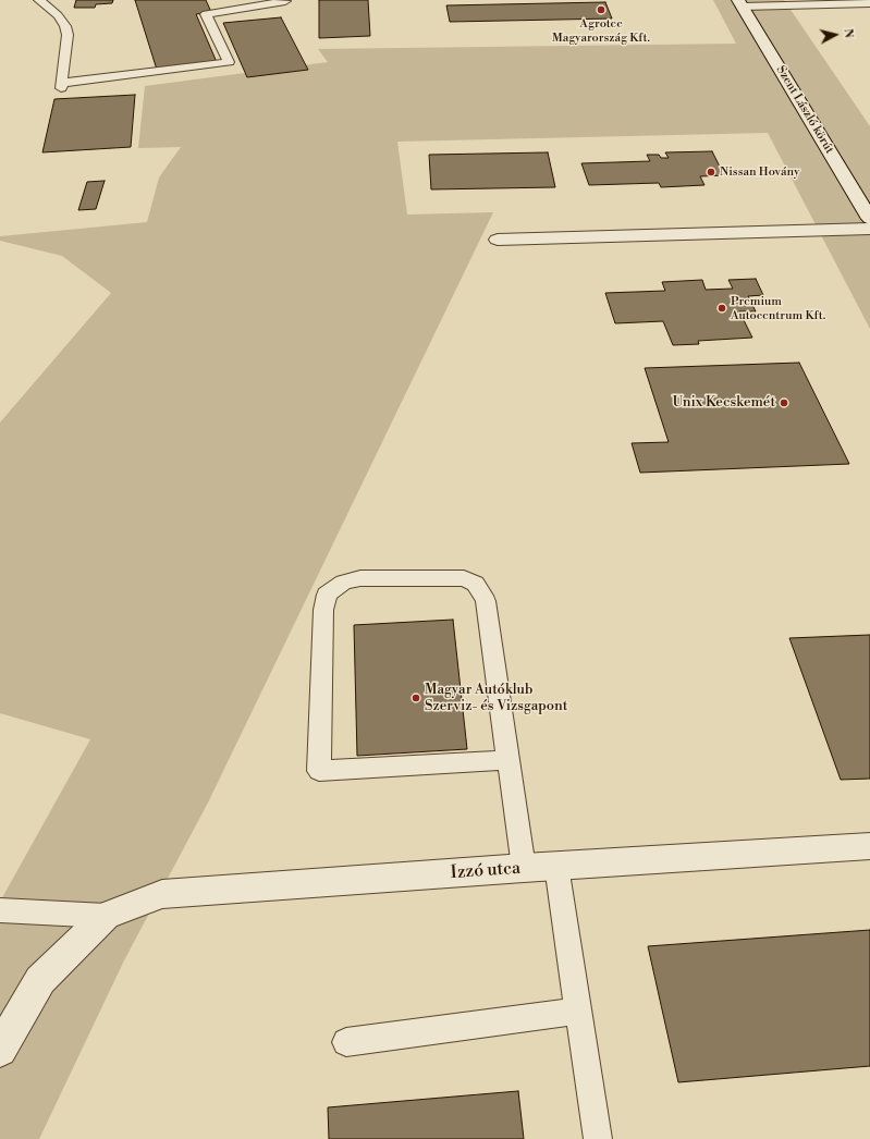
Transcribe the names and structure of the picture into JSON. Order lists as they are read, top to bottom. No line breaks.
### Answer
{"streets":{"street":["Szent László körút","Izzó utca"]},"places":["Agrotec Magyarország Kft.","Nissan Hovány","Premium Autocentrum Kft.","Unix Kecskemét","Magyar Autóklub Szerviz- és Vizsgapont"],"north":"right"}
